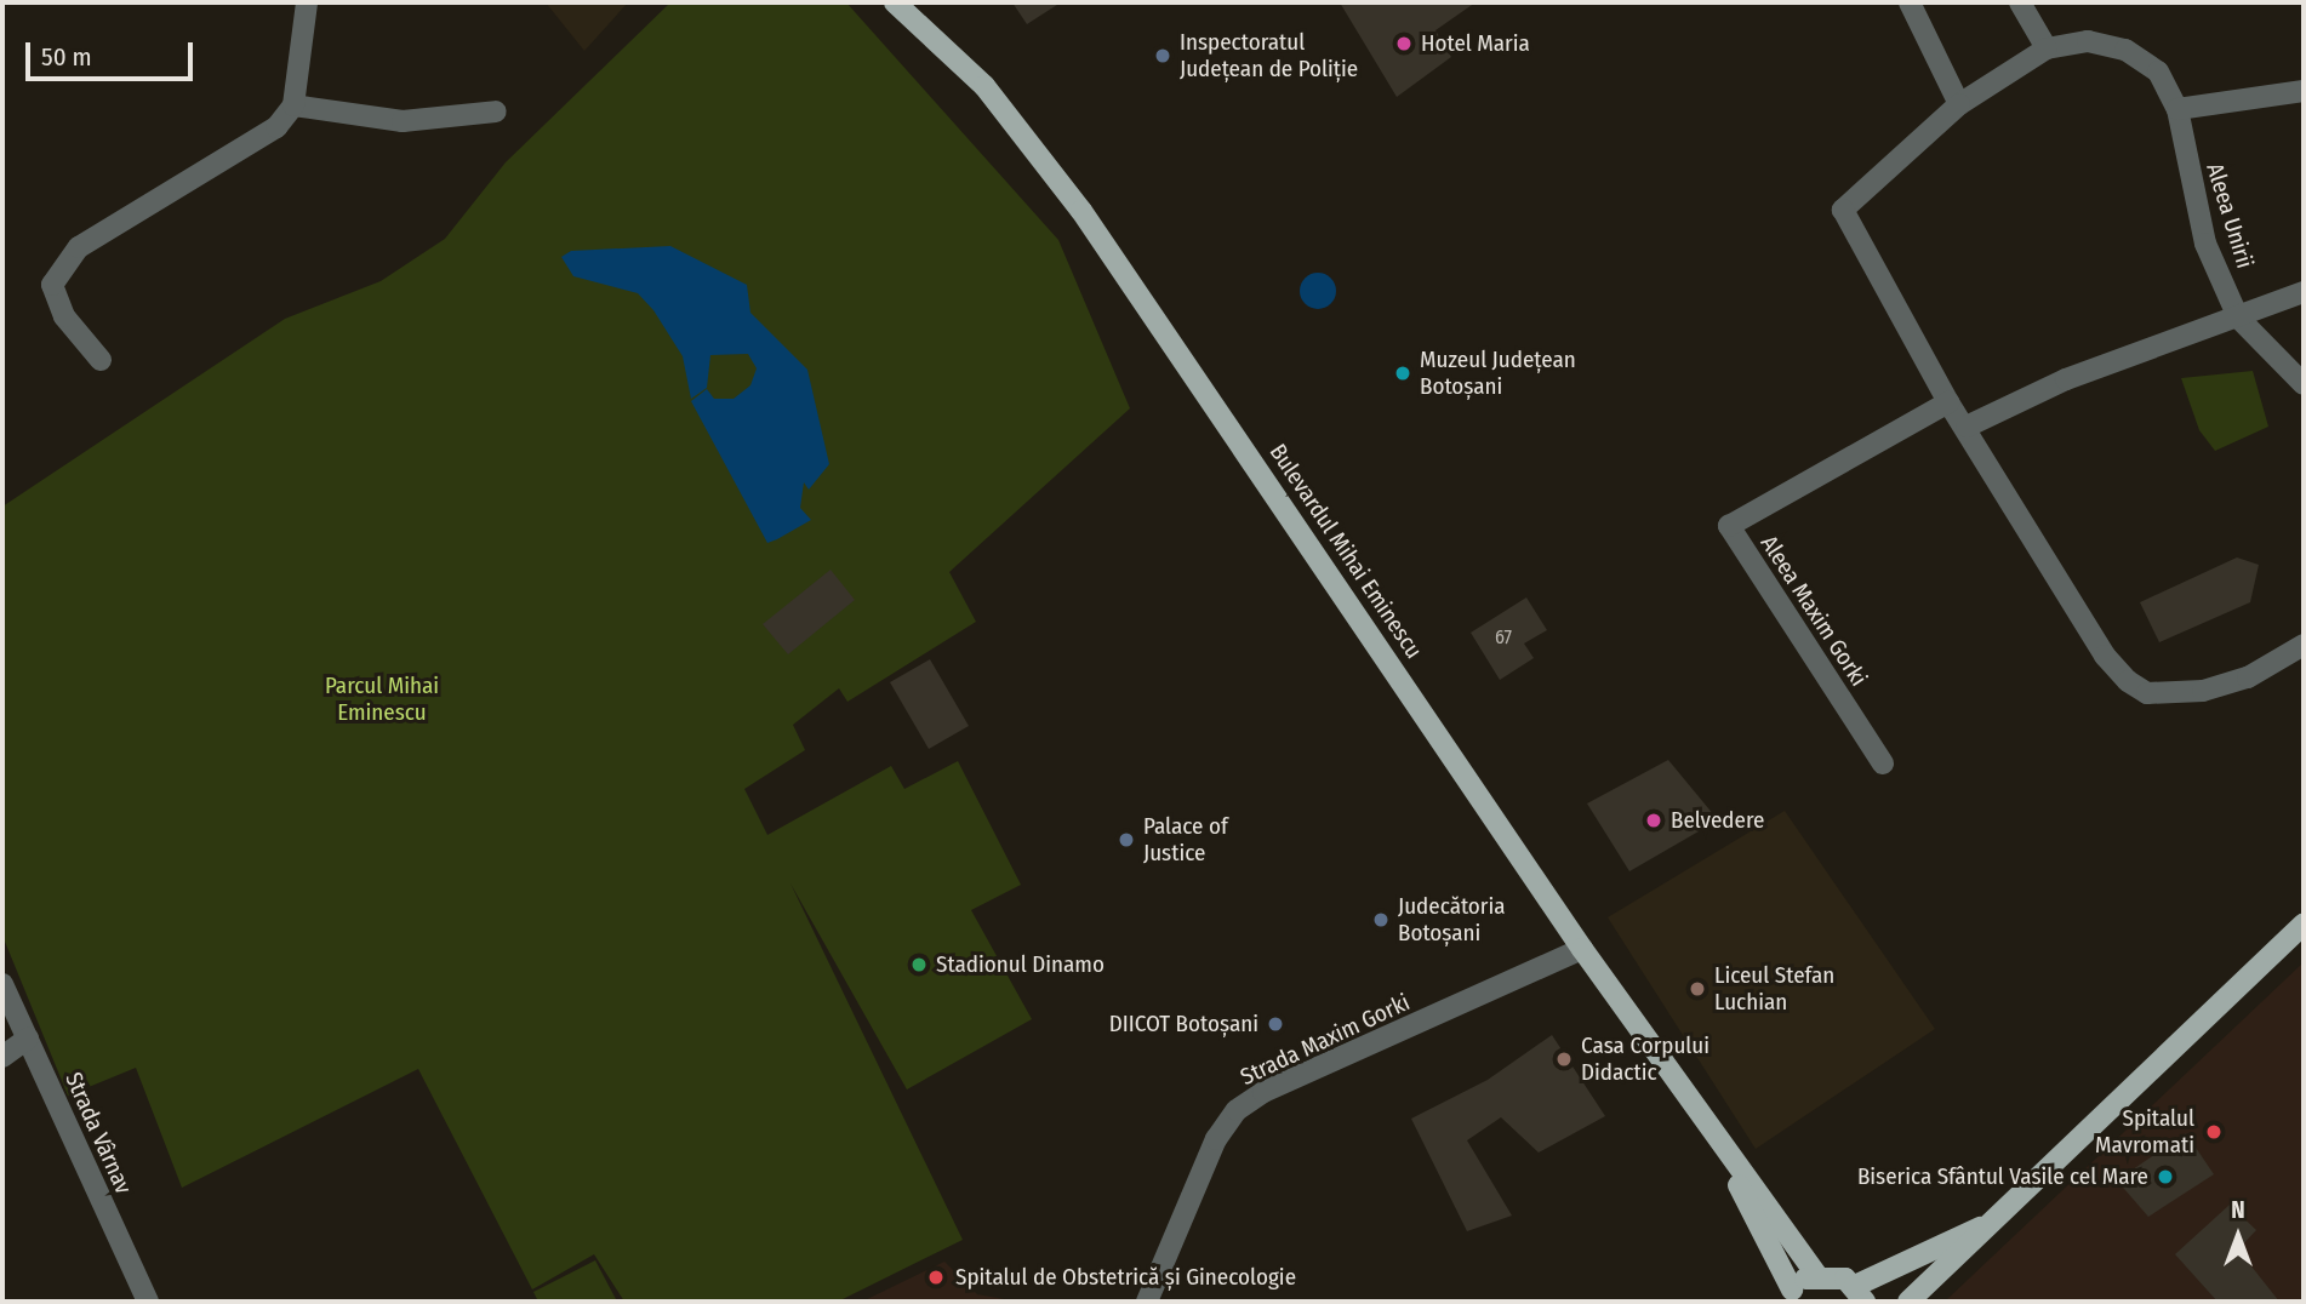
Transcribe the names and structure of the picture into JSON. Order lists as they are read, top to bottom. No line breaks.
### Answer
{"streets":{"main road":["Bulevardul Mihai Eminescu"],"street":["Aleea Unirii","Aleea Maxim Gorki","Strada Maxim Gorki","Strada Vârnav"]},"crossings":[["Aleea Unirii","Aleea Maxim Gorki"],["Bulevardul Mihai Eminescu","Strada Maxim Gorki"]],"parks":["Parcul Mihai Eminescu"],"places":["Hotel Maria","Inspectoratul Județean de Poliție","Muzeul Județean Botoșani","Belvedere","Palace of Justice","Judecătoria Botoșani","Stadionul Dinamo","Liceul Stefan Luchian","DIICOT Botoșani","Casa Corpului Didactic","Spitalul Mavromati","Biserica Sfântul Vasile cel Mare","Spitalul de Obstetrică și Ginecologie"],"house_numbers":["67"],"scale_bar":"50 m","north":"top"}
